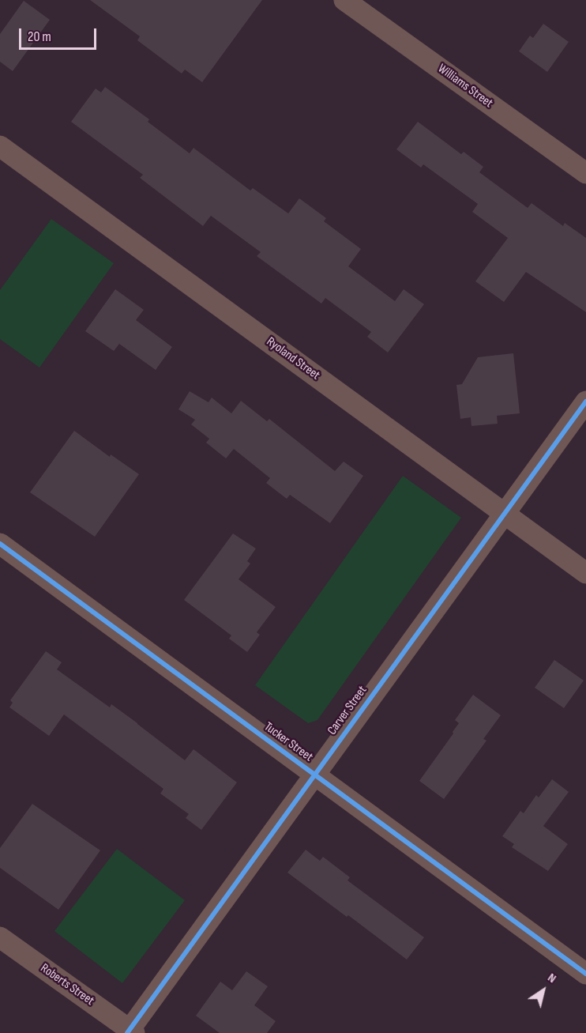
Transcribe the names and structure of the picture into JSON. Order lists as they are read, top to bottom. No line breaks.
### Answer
{"streets":{"street":["Williams Street","Ryoland Street","Carver Street","Tucker Street","Roberts Street"]},"crossings":[["Ryoland Street","Carver Street"],["Carver Street","Tucker Street"],["Carver Street","Roberts Street"]],"scale_bar":"20 m","north":"top right"}
